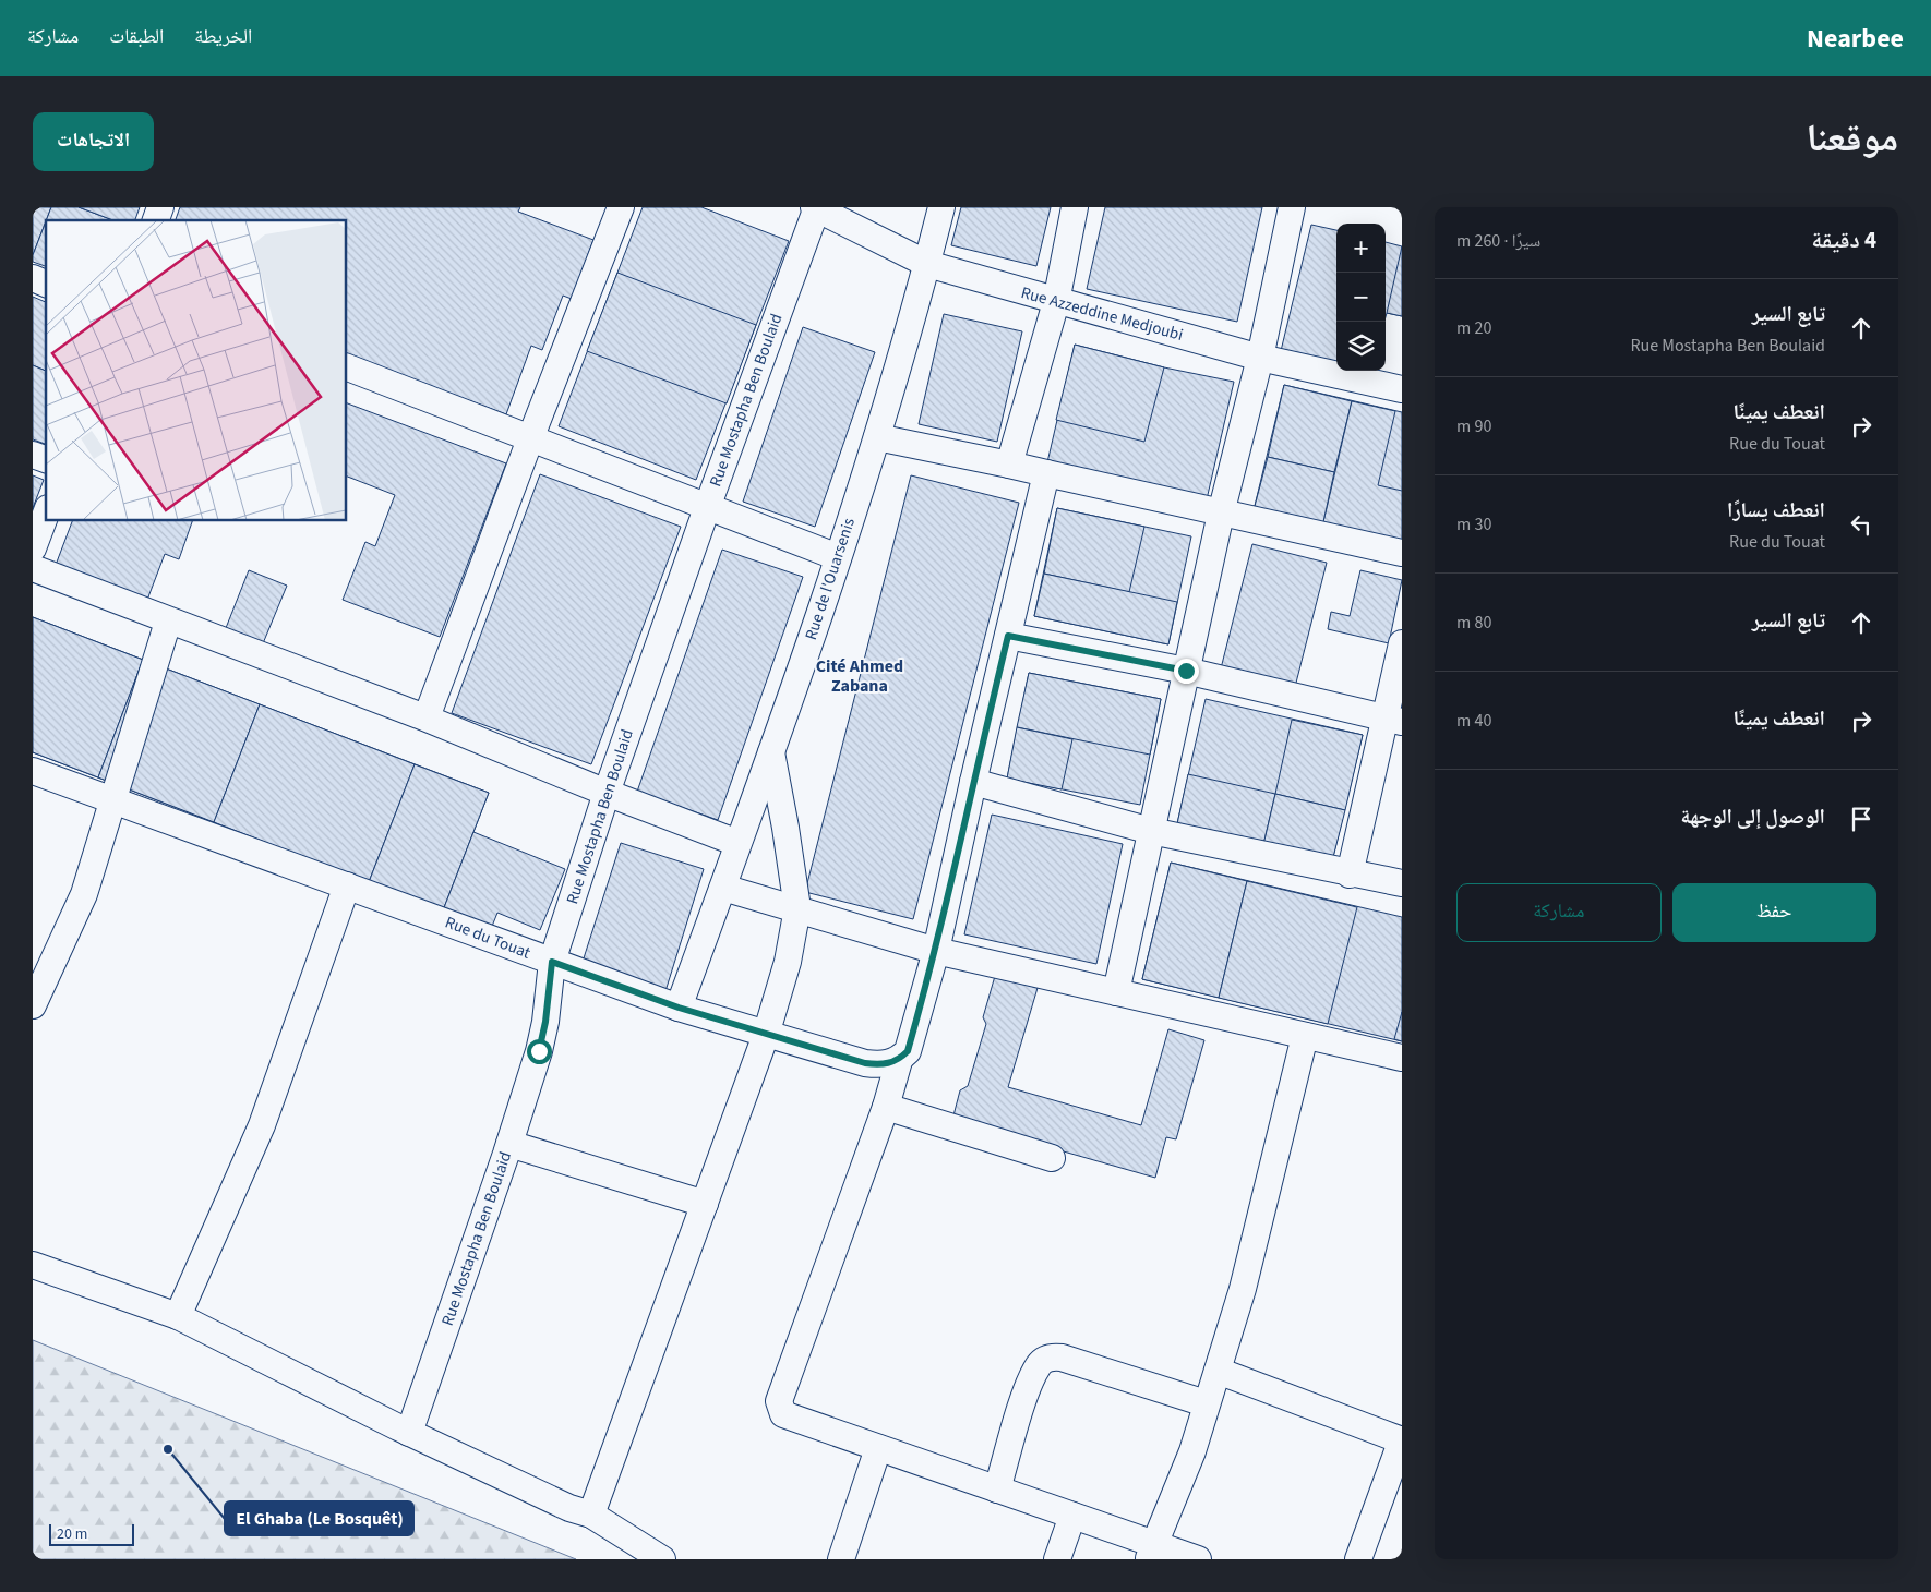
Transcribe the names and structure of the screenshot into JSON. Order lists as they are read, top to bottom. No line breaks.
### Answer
{"streets":{"street":["Rue Azzeddine Medjoubi","Rue Mostapha Ben Boulaid","Rue de l'Ouarsenis","Rue du Touat"]},"crossings":[["Rue Azzeddine Medjoubi","Rue Mostapha Ben Boulaid"],["Rue Azzeddine Medjoubi","Rue de l'Ouarsenis"],["Rue Mostapha Ben Boulaid","Rue du Touat"],["Rue de l'Ouarsenis","Rue du Touat"]],"districts":["Cité Ahmed Zabana"],"places":["El Ghaba (Le Bosquêt)"],"scale_bar":"20 m","page":{"header":"Nearbee","nav":["الخريطة","الطبقات","مشاركة"],"title":"موقعنا","buttons":["الاتجاهات",["حفظ","مشاركة"]],"heading":["4 دقيقة","سيرًا · 260 m"],"map_buttons":["+","−"],"list":[["تابع السير","Rue Mostapha Ben Boulaid","20 m"],["انعطف يمينًا","Rue du Touat","90 m"],["انعطف يسارًا","Rue du Touat","30 m"],["تابع السير","80 m"],["انعطف يمينًا","40 m"],"الوصول إلى الوجهة"],"scale":"20 m"}}
